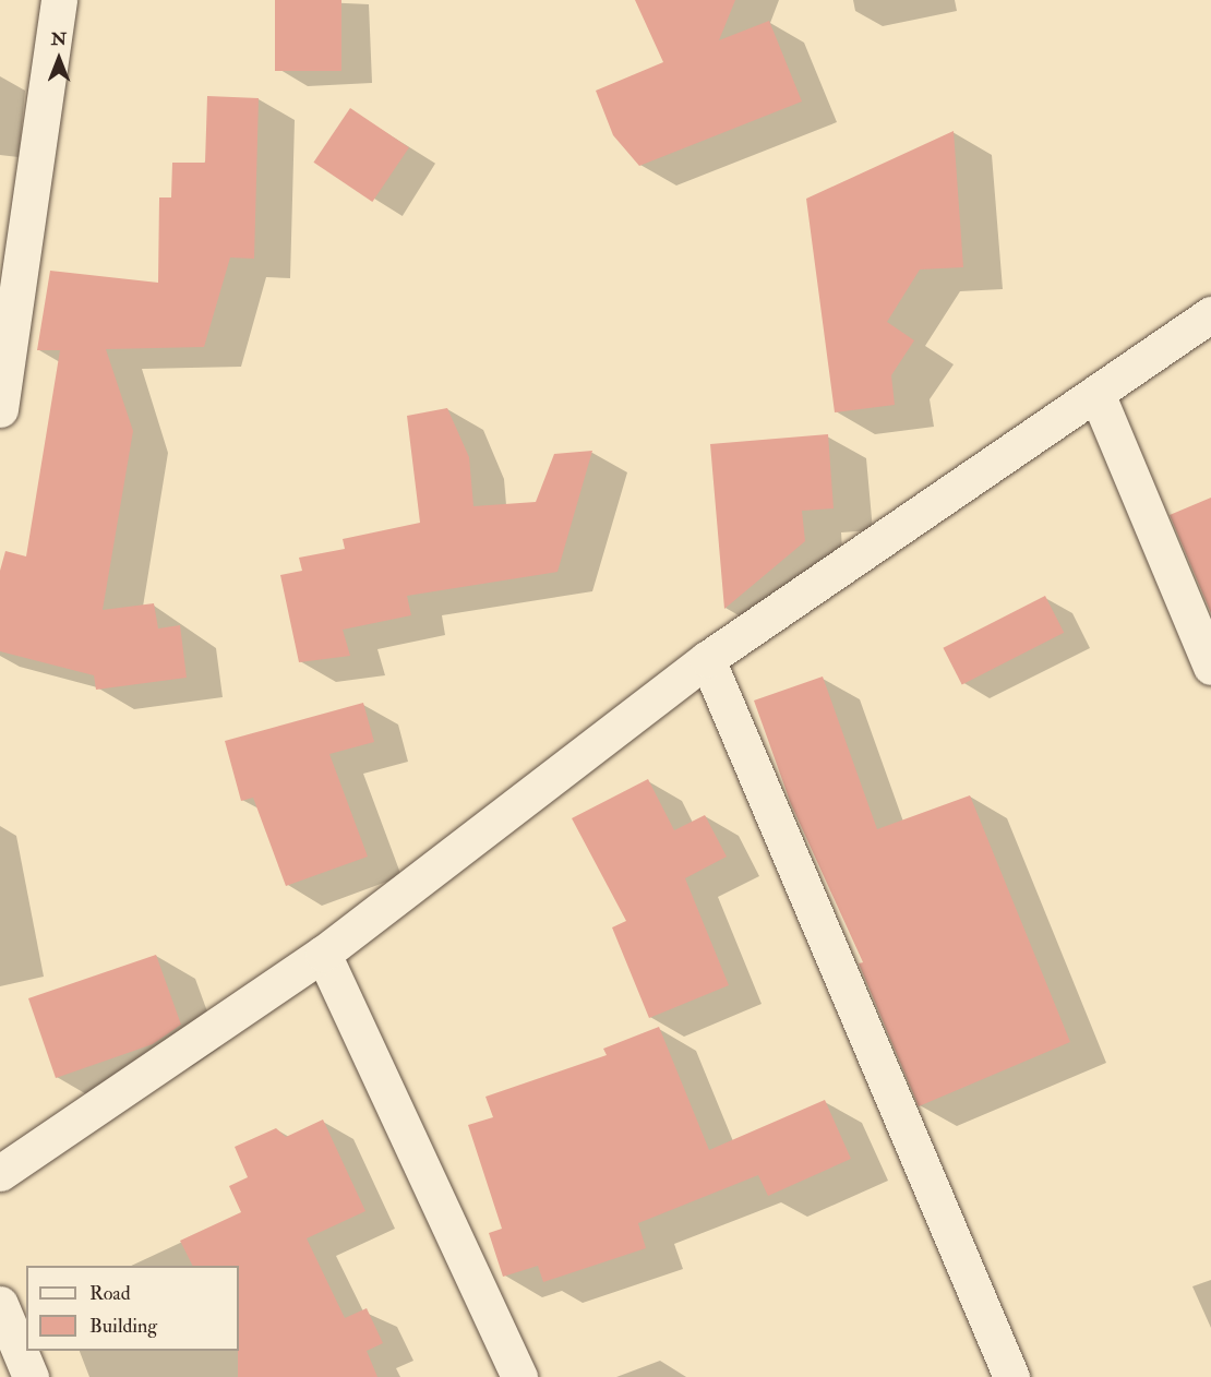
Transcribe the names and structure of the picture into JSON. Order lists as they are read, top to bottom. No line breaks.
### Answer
{"legend":["Road","Building"],"north":"top"}
